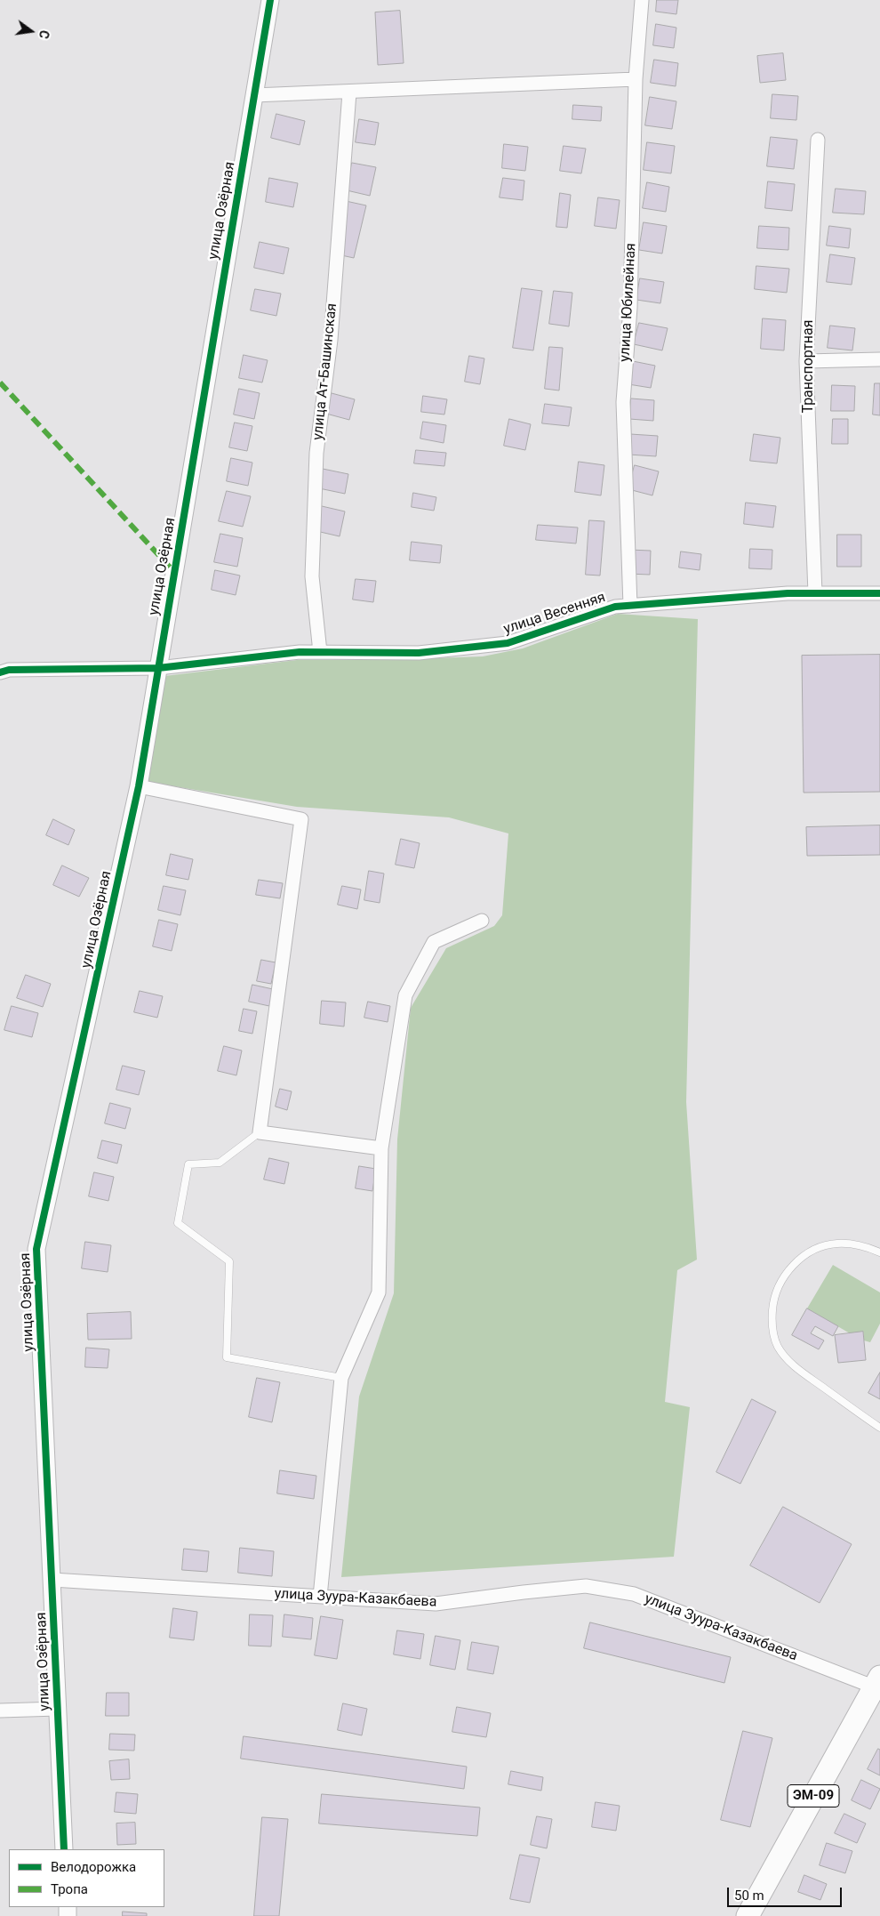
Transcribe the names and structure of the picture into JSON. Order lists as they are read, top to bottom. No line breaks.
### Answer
{"streets":{"highway":["ЭМ-09"],"street":["улица Озёрная","улица Юбилейная","Транспортная","улица Ат-Башинская","улица Весенняя","улица Зуура-Казакбаева"]},"crossings":[["улица Озёрная","улица Весенняя"],["улица Озёрная","улица Зуура-Казакбаева"],["улица Юбилейная","улица Весенняя"],["Транспортная","улица Весенняя"],["улица Ат-Башинская","улица Весенняя"],["улица Зуура-Казакбаева","ЭМ-09"]],"legend":["Велодорожка","Тропа"],"scale_bar":"50 m","north":"right"}
